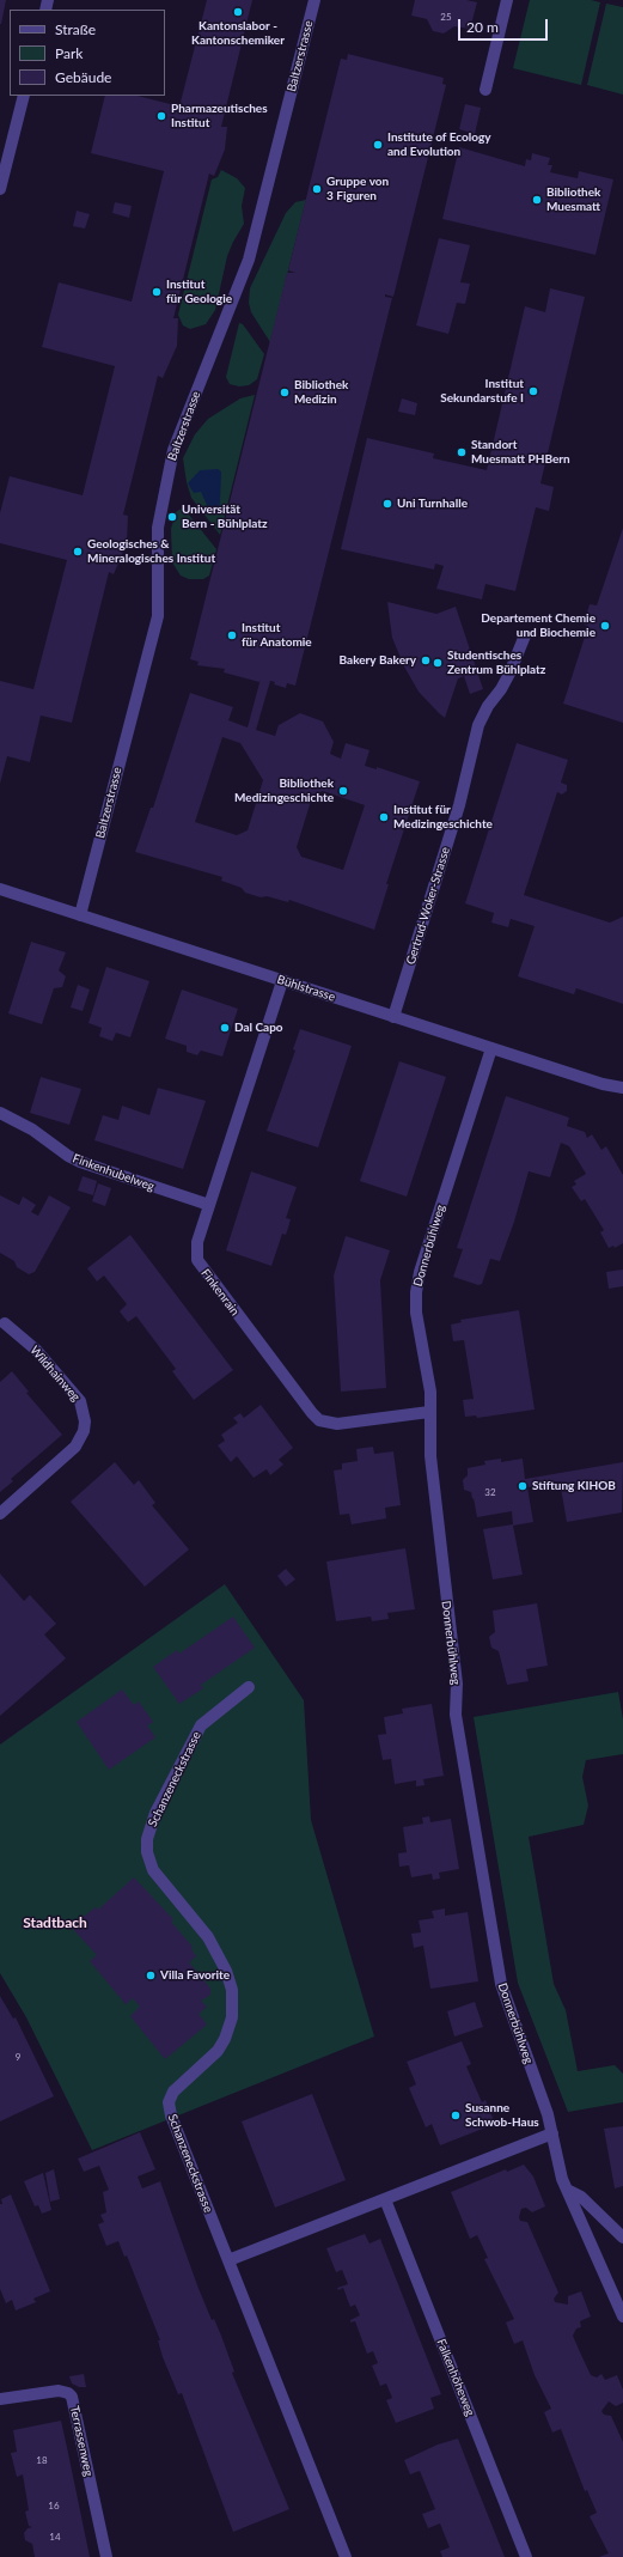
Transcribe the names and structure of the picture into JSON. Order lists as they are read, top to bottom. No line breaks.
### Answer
{"streets":{"street":["Baltzerstrasse","Gertrud-Woker-Strasse","Bühlstrasse","Finkenhubelweg","Donnerbühlweg","Finkenrain","Wildhainweg","Schanzeneckstrasse","Falkenhöheweg","Terrassenweg"]},"crossings":[["Baltzerstrasse","Bühlstrasse"],["Gertrud-Woker-Strasse","Bühlstrasse"],["Bühlstrasse","Donnerbühlweg"],["Bühlstrasse","Finkenrain"],["Finkenhubelweg","Finkenrain"],["Donnerbühlweg","Finkenrain"]],"districts":["Stadtbach"],"places":["Kantonslabor - Kantonschemiker","Pharmazeutisches Institut","Institute of Ecology and Evolution","Gruppe von 3 Figuren","Bibliothek Muesmatt","Institut für Geologie","Institut Sekundarstufe I","Bibliothek Medizin","Standort Muesmatt PHBern","Uni Turnhalle","Universität Bern - Bühlplatz","Geologisches & Mineralogisches Institut","Departement Chemie und Biochemie","Institut für Anatomie","Bakery Bakery","Studentisches Zentrum Bühlplatz","Bibliothek Medizingeschichte","Institut für Medizingeschichte","Dal Capo","Stiftung KIHOB","Villa Favorite","Susanne Schwob-Haus"],"house_numbers":["25","32","9","18","16","14"],"legend":["Straße","Park","Gebäude"],"scale_bar":"20 m"}
